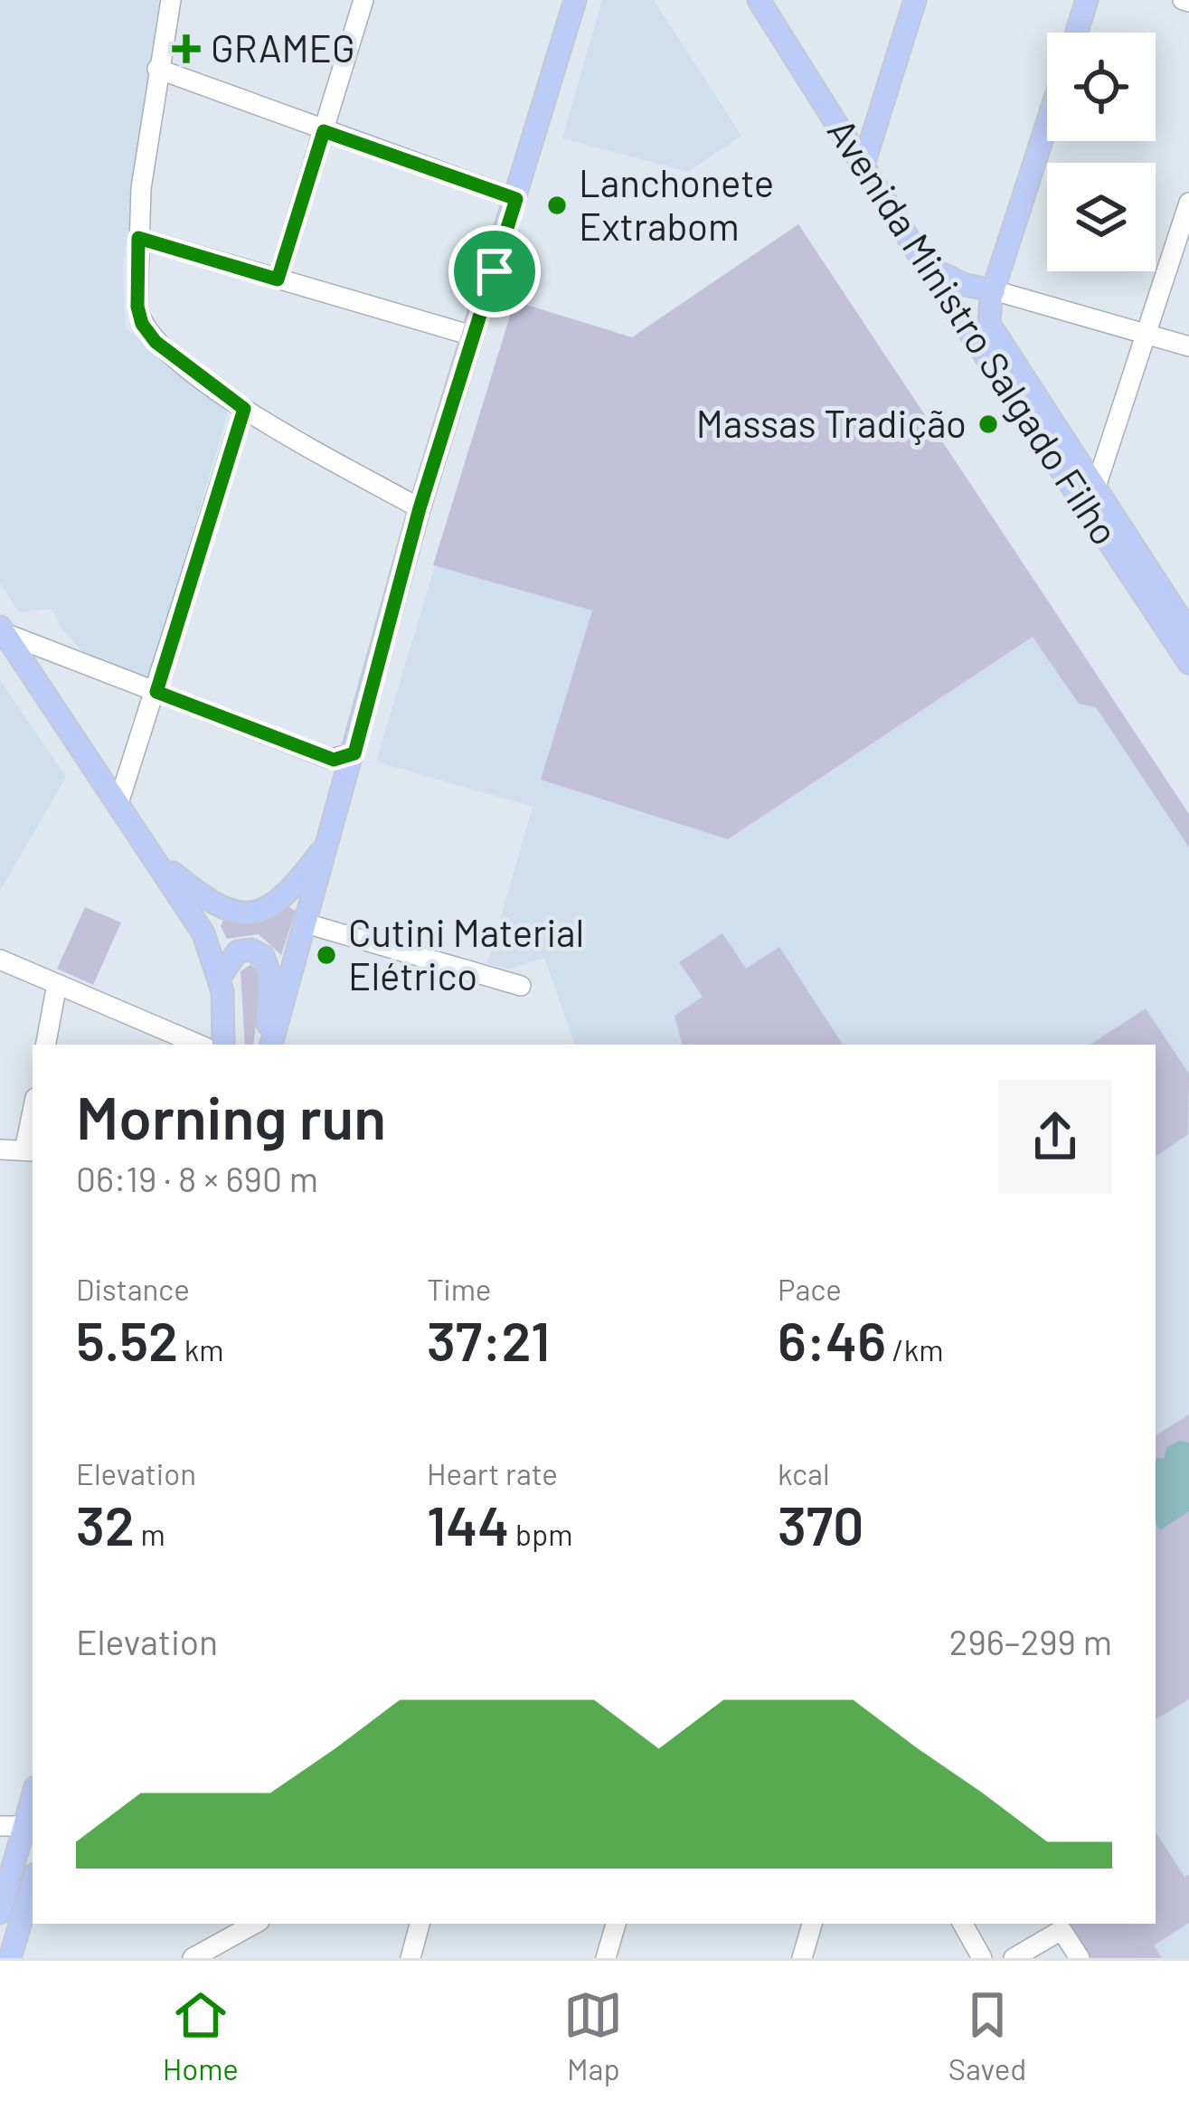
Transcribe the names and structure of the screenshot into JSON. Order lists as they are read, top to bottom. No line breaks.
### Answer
{"streets":{"main road":["Avenida Ministro Salgado Filho"]},"places":{"health":["GRAMEG"],"other":["Lanchonete Extrabom","Massas Tradição","Cutini Material Elétrico"]},"page":{"heading":["Morning run","06:19 · 8 × 690 m"],"stats":[["Distance","5.52 km"],["Time","37:21"],["Pace","6:46 /km"],["Elevation","32 m"],["Heart rate","144 bpm"],["kcal","370"]],"chart":["Elevation","296–299 m"],"tabs":["Home","Map","Saved"]}}
